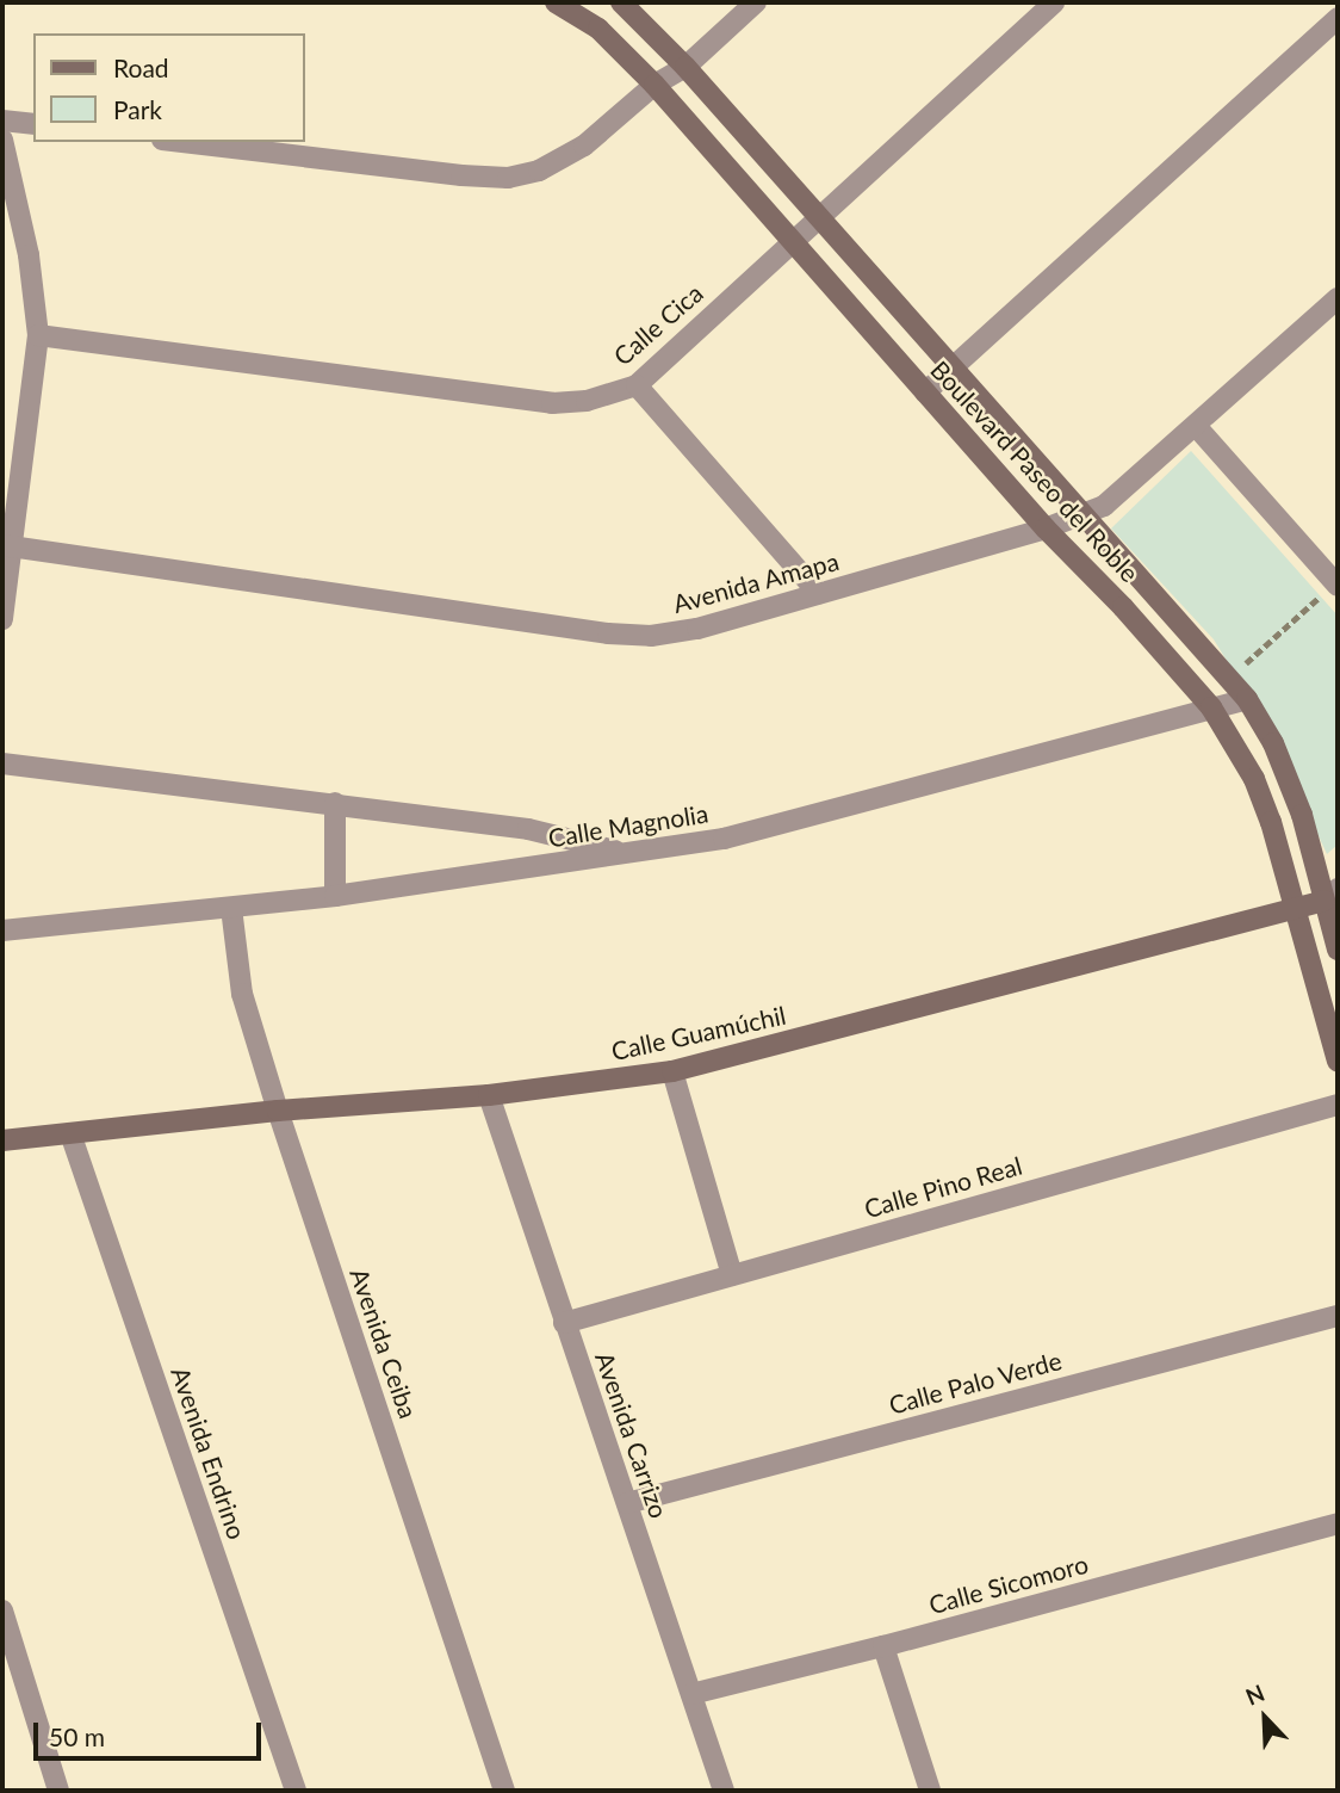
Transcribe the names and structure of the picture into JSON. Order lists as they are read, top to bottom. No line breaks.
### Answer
{"streets":{"street":["Calle Cica","Boulevard Paseo del Roble","Avenida Amapa","Calle Magnolia","Calle Guamúchil","Calle Pino Real","Avenida Ceiba","Calle Palo Verde","Avenida Carrizo","Avenida Endrino","Calle Sicomoro"]},"crossings":[["Calle Cica","Boulevard Paseo del Roble"],["Boulevard Paseo del Roble","Avenida Amapa"],["Boulevard Paseo del Roble","Calle Magnolia"],["Boulevard Paseo del Roble","Calle Guamúchil"],["Calle Magnolia","Avenida Ceiba"],["Calle Guamúchil","Avenida Ceiba"],["Calle Guamúchil","Avenida Carrizo"],["Calle Guamúchil","Avenida Endrino"],["Calle Pino Real","Avenida Carrizo"],["Calle Palo Verde","Avenida Carrizo"],["Avenida Carrizo","Calle Sicomoro"]],"legend":["Road","Park"],"scale_bar":"50 m","north":"top left"}
